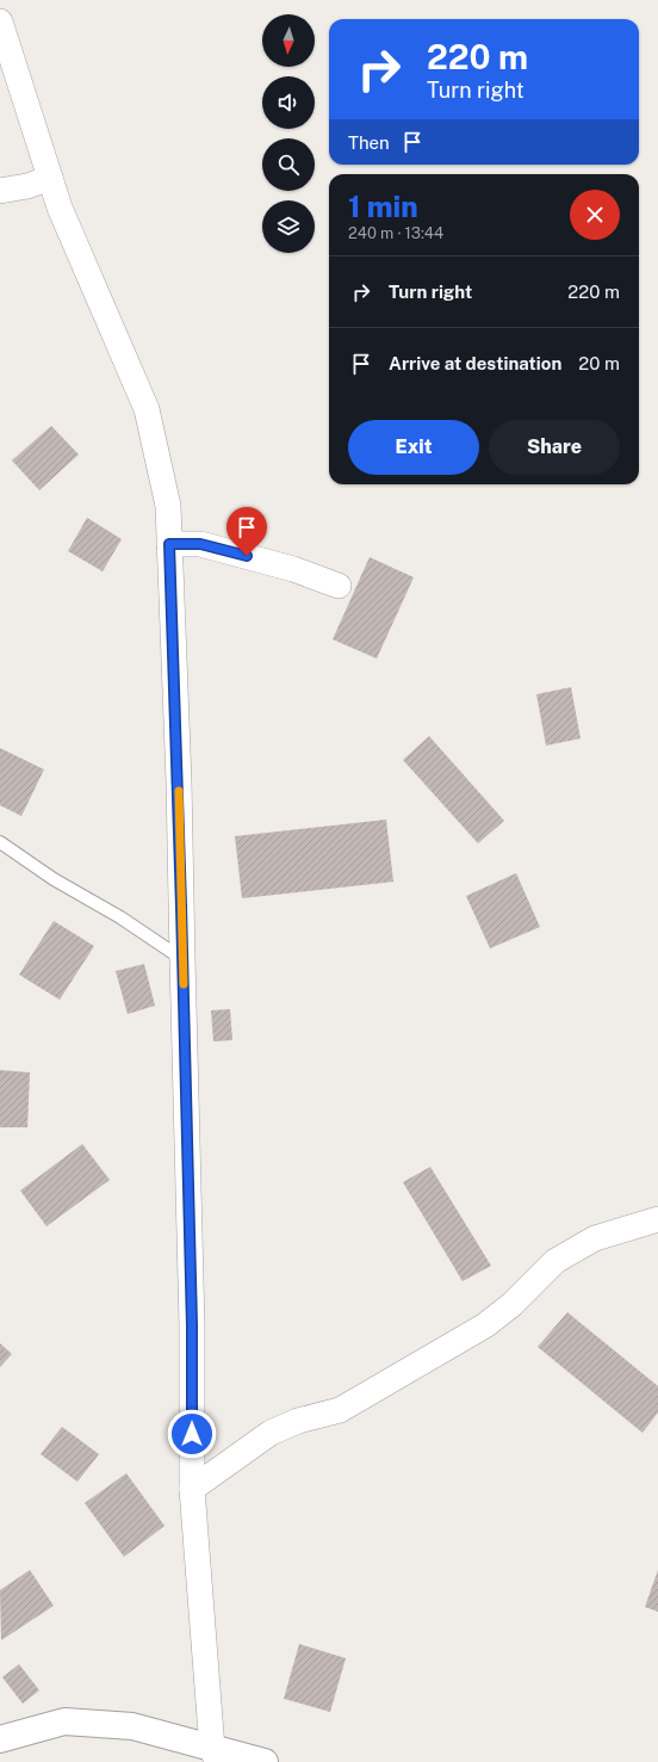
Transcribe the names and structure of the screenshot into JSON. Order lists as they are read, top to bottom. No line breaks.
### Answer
{"north":"bottom","page":{"turn":["220 m","Turn right"],"then":"Then","heading":["1 min","240 m · 13:44"],"list":[{"name":"Turn right","value":"220 m"},{"name":"Arrive at destination","value":"20 m"}],"buttons":["Exit","Share"]}}
